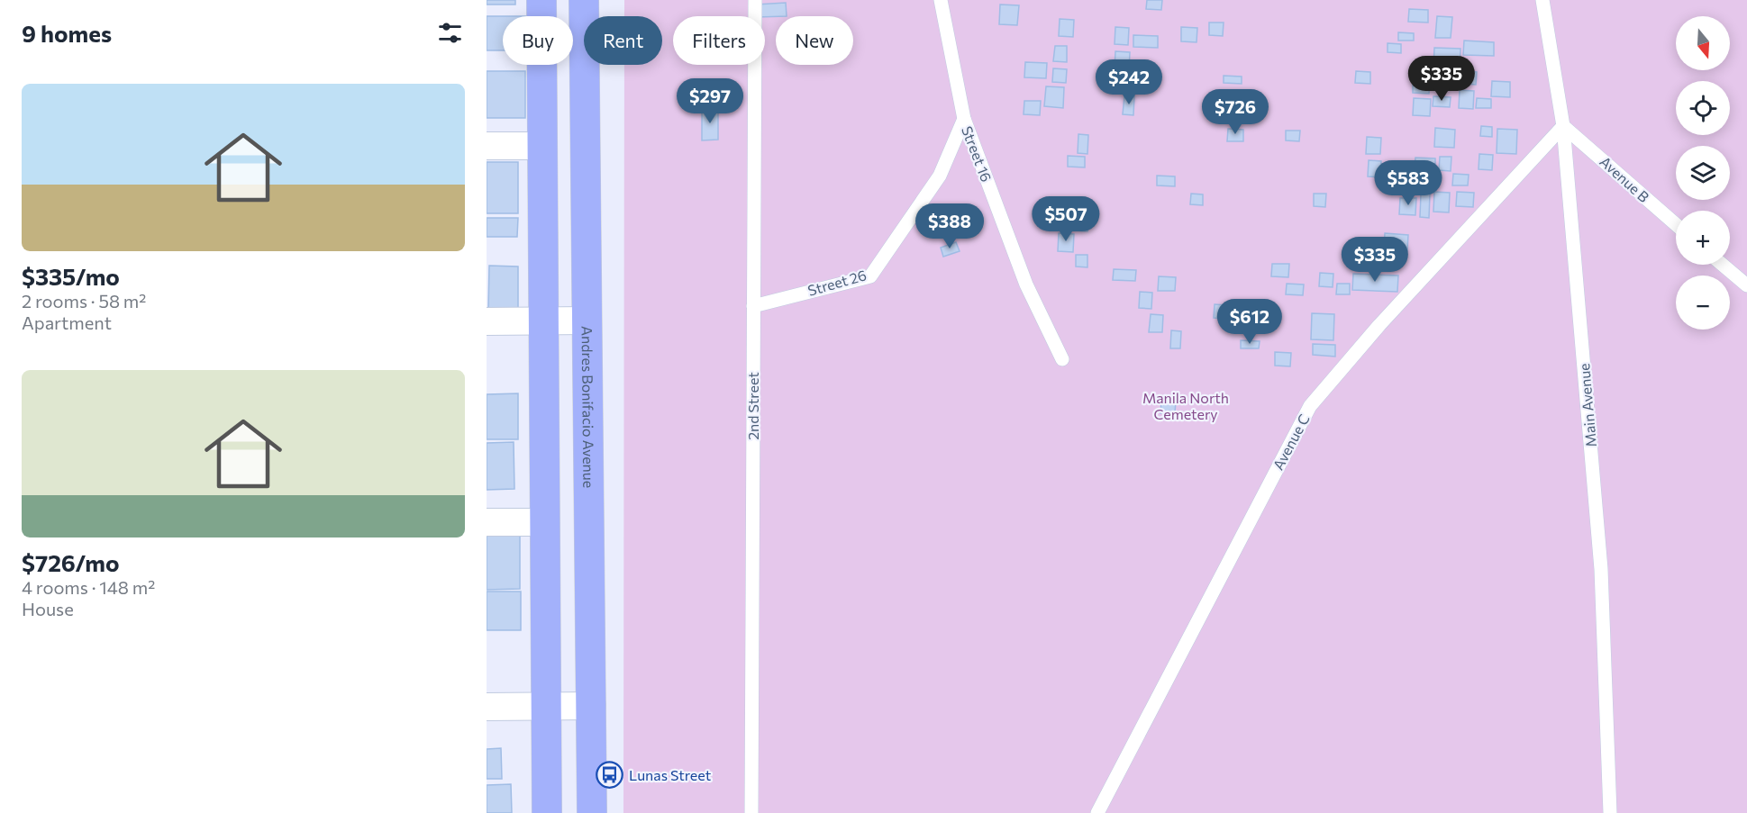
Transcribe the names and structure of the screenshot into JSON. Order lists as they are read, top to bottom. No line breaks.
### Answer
{"streets":{"main road":["Andres Bonifacio Avenue"],"lane":["Street 16","Avenue B","Street 26","Main Avenue","2nd Street","Avenue C"]},"crossings":[["Street 16","Street 26"],["Avenue B","Main Avenue"],["Avenue B","Avenue C"],["Street 26","2nd Street"],["Main Avenue","Avenue C"]],"parks":["Manila North Cemetery"],"places":{"bus stop":["Lunas Street"]},"north":"bottom","page":{"heading":"9 homes","map_buttons":["+","−"],"chip":["Buy","Rent","Filters","New"],"price":["$335","$242","$297","$726","$583","$507","$388","$335","$612"],"list":[{"name":"$335/mo","note":"2 rooms · 58 m² · Apartment"},{"name":"$726/mo","note":"4 rooms · 148 m² · House"}]}}
